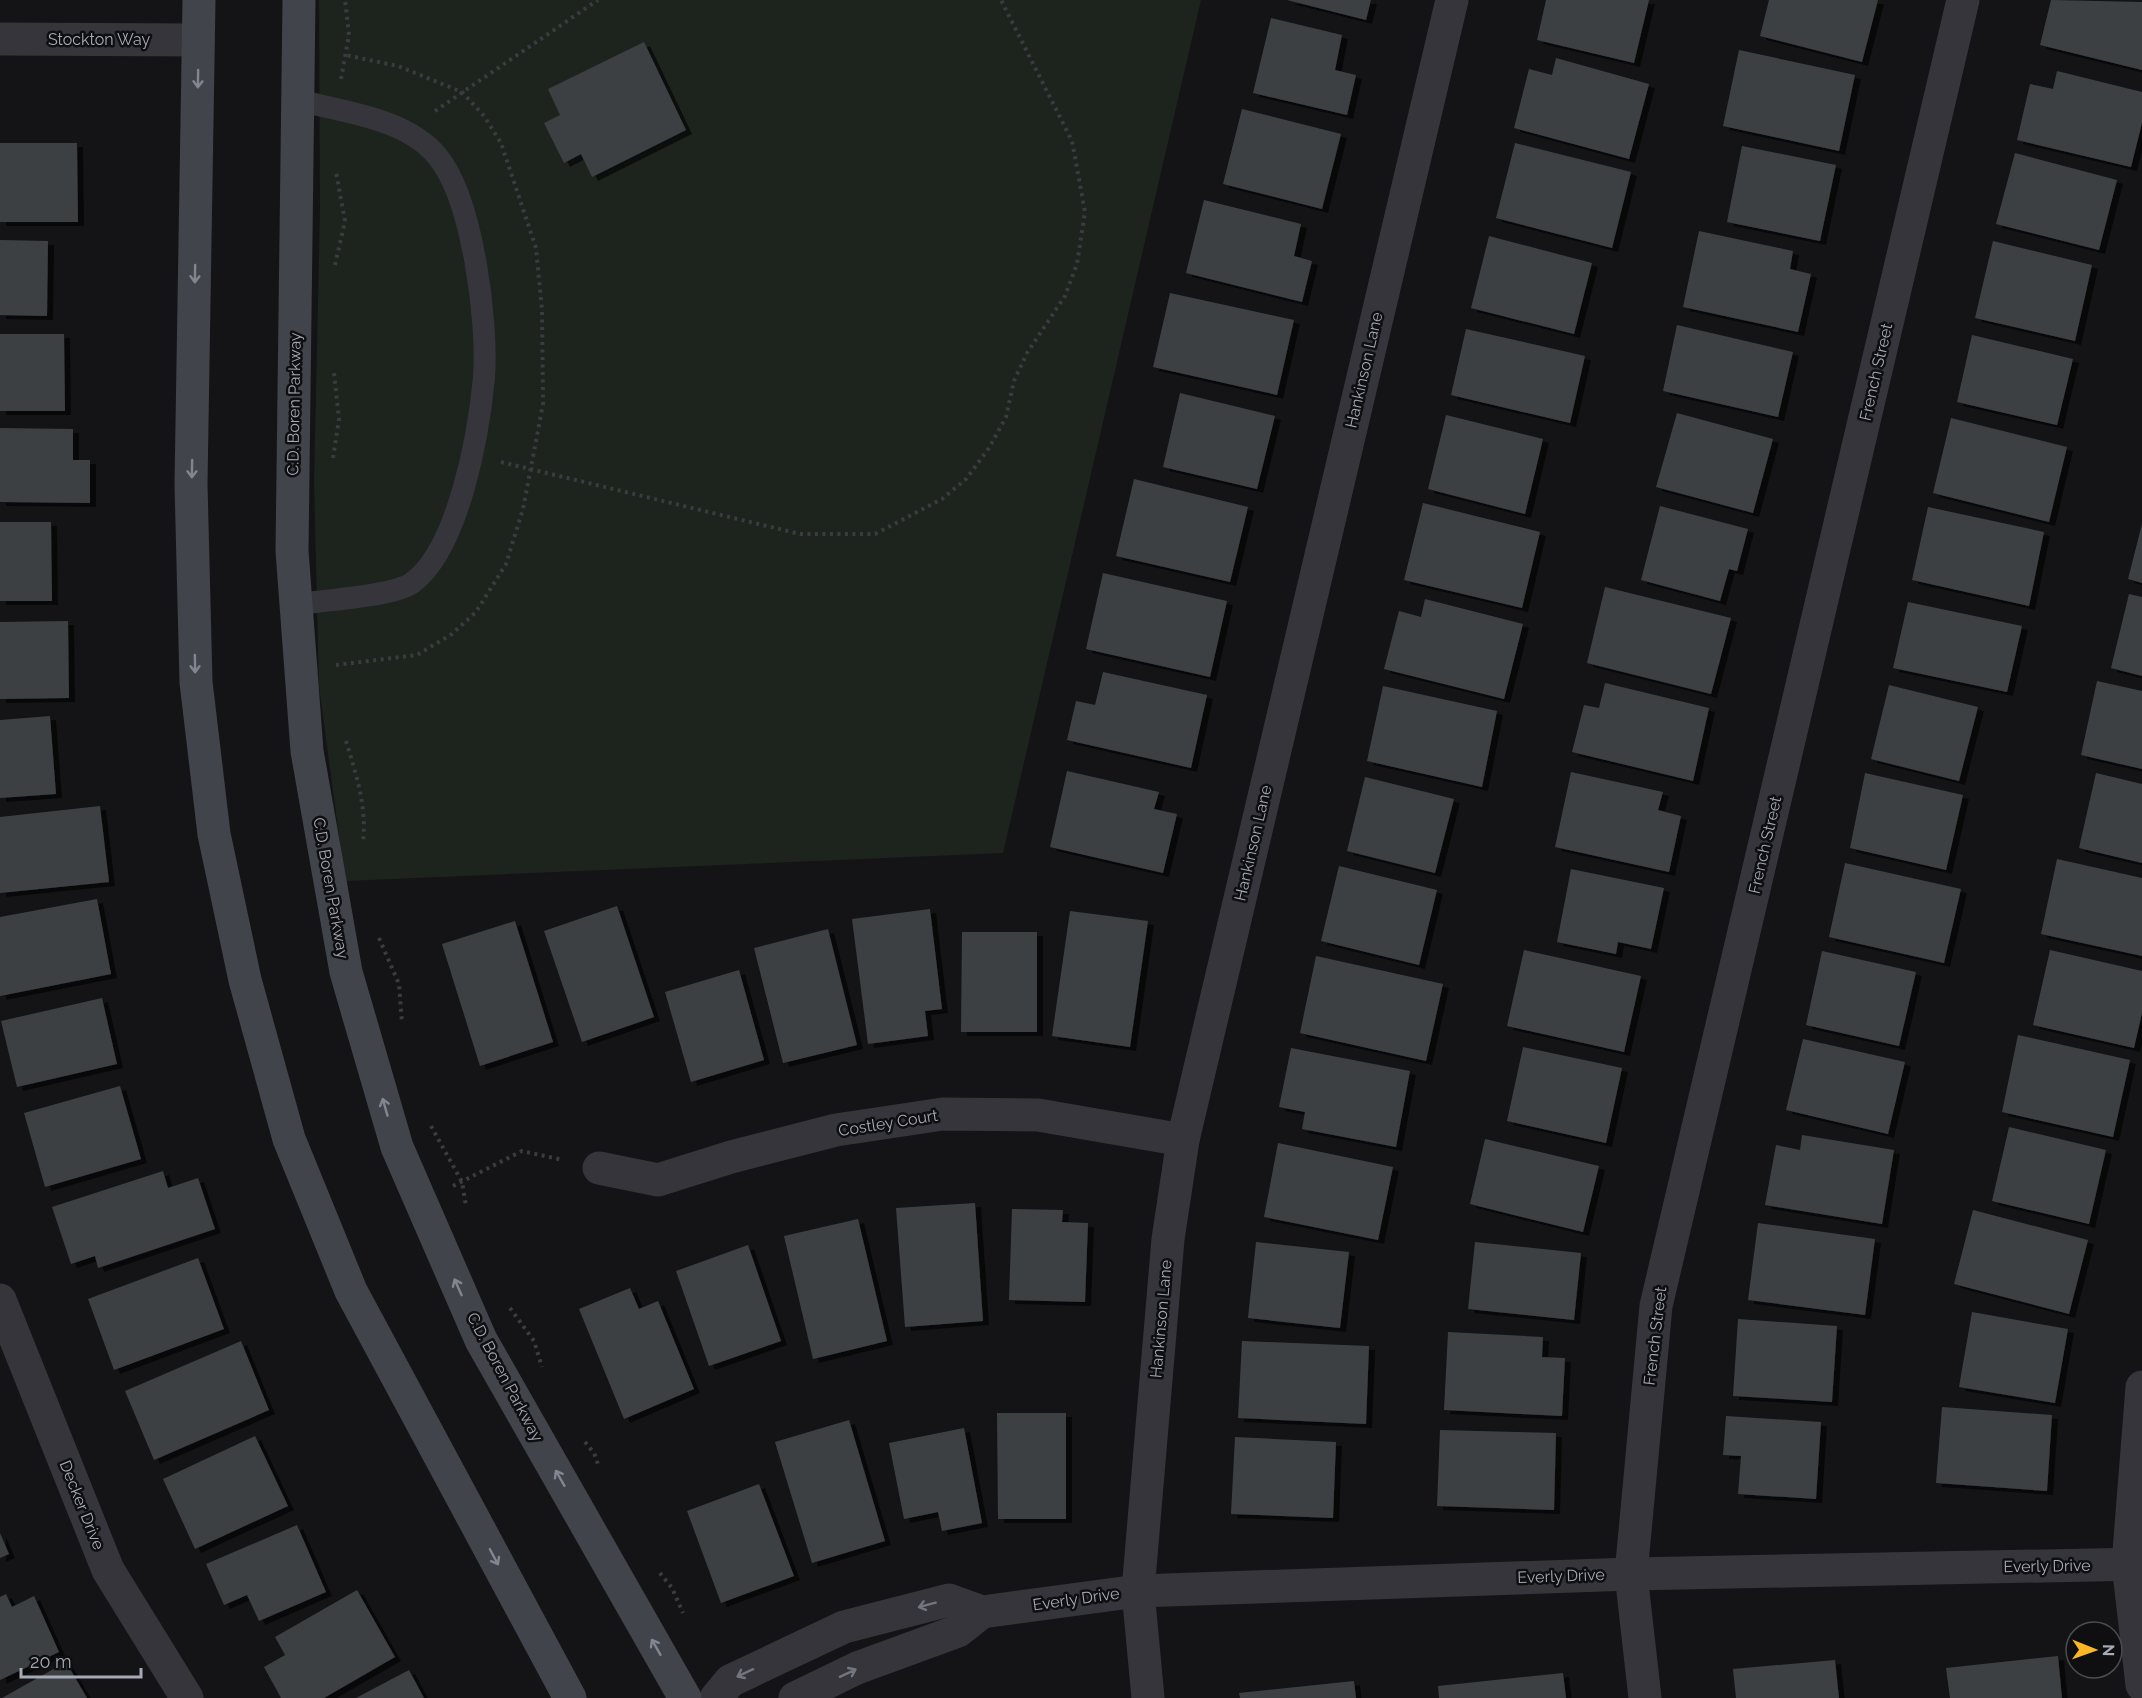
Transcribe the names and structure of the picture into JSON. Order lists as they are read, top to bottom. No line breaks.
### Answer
{"streets":{"street":["Stockton Way","Hankinson Lane","French Street","C.D. Boren Parkway","Costley Court","Decker Drive","Everly Drive"]},"crossings":[["Hankinson Lane","Costley Court"],["Hankinson Lane","Everly Drive"],["French Street","Everly Drive"]],"scale_bar":"20 m","north":"right"}
